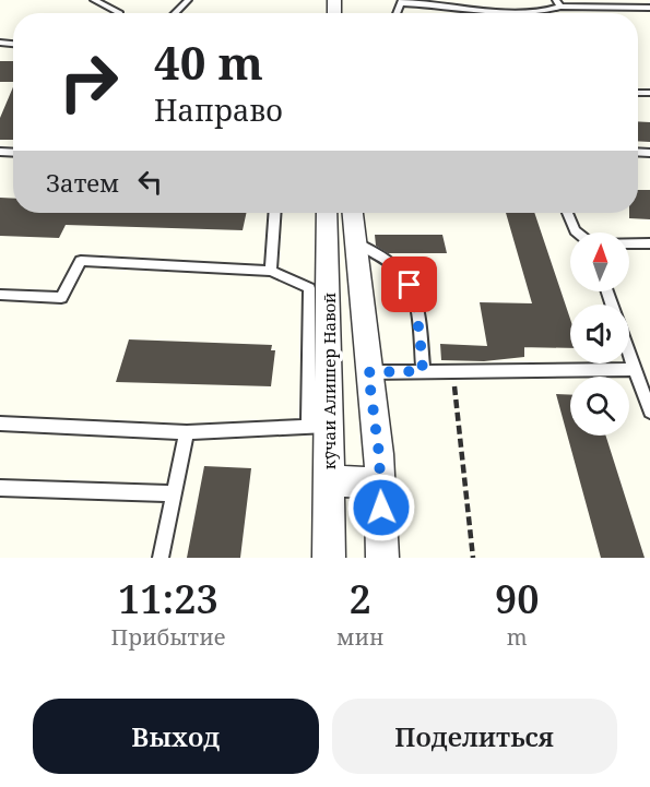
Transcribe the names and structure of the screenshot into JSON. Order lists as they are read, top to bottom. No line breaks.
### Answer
{"streets":{"street":["кӯчаи Алишер Навоӣ"]},"north":"top","page":{"turn":["40 m","Направо"],"then":"Затем","eta":["11:23","Прибытие","2","мин","90","m"],"buttons":["Выход","Поделиться"]}}
